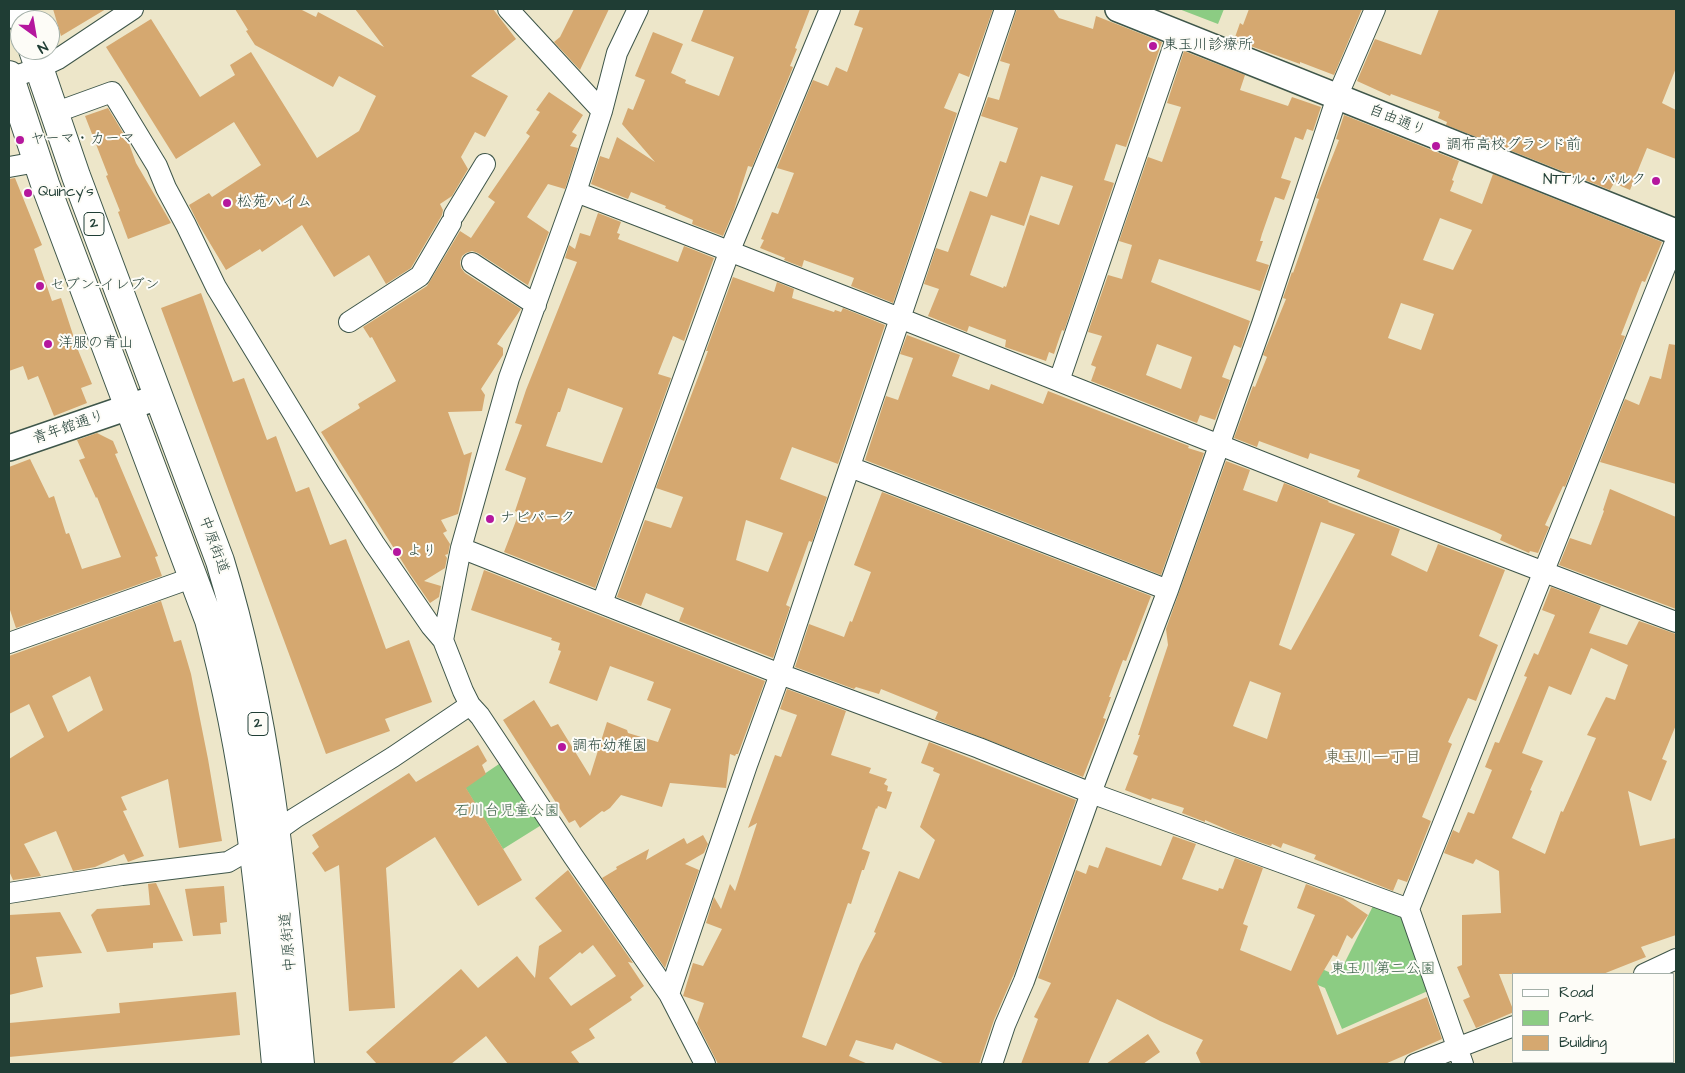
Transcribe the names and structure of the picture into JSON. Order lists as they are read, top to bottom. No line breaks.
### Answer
{"streets":{"main road":["2","中原街道"],"street":["自由通り","青年館通り"]},"crossings":[["青年館通り","中原街道"]],"districts":["東玉川一丁目"],"parks":["石川台児童公園","東玉川第二公園"],"places":["東玉川診療所","ヤーマ・カーマ","調布高校グランド前","NTTル・パルク","Quincy's","松苑ハイム","セブン-イレブン","洋服の青山","ナビパーク","より","調布幼稚園"],"legend":["Road","Park","Building"],"north":"bottom right"}
